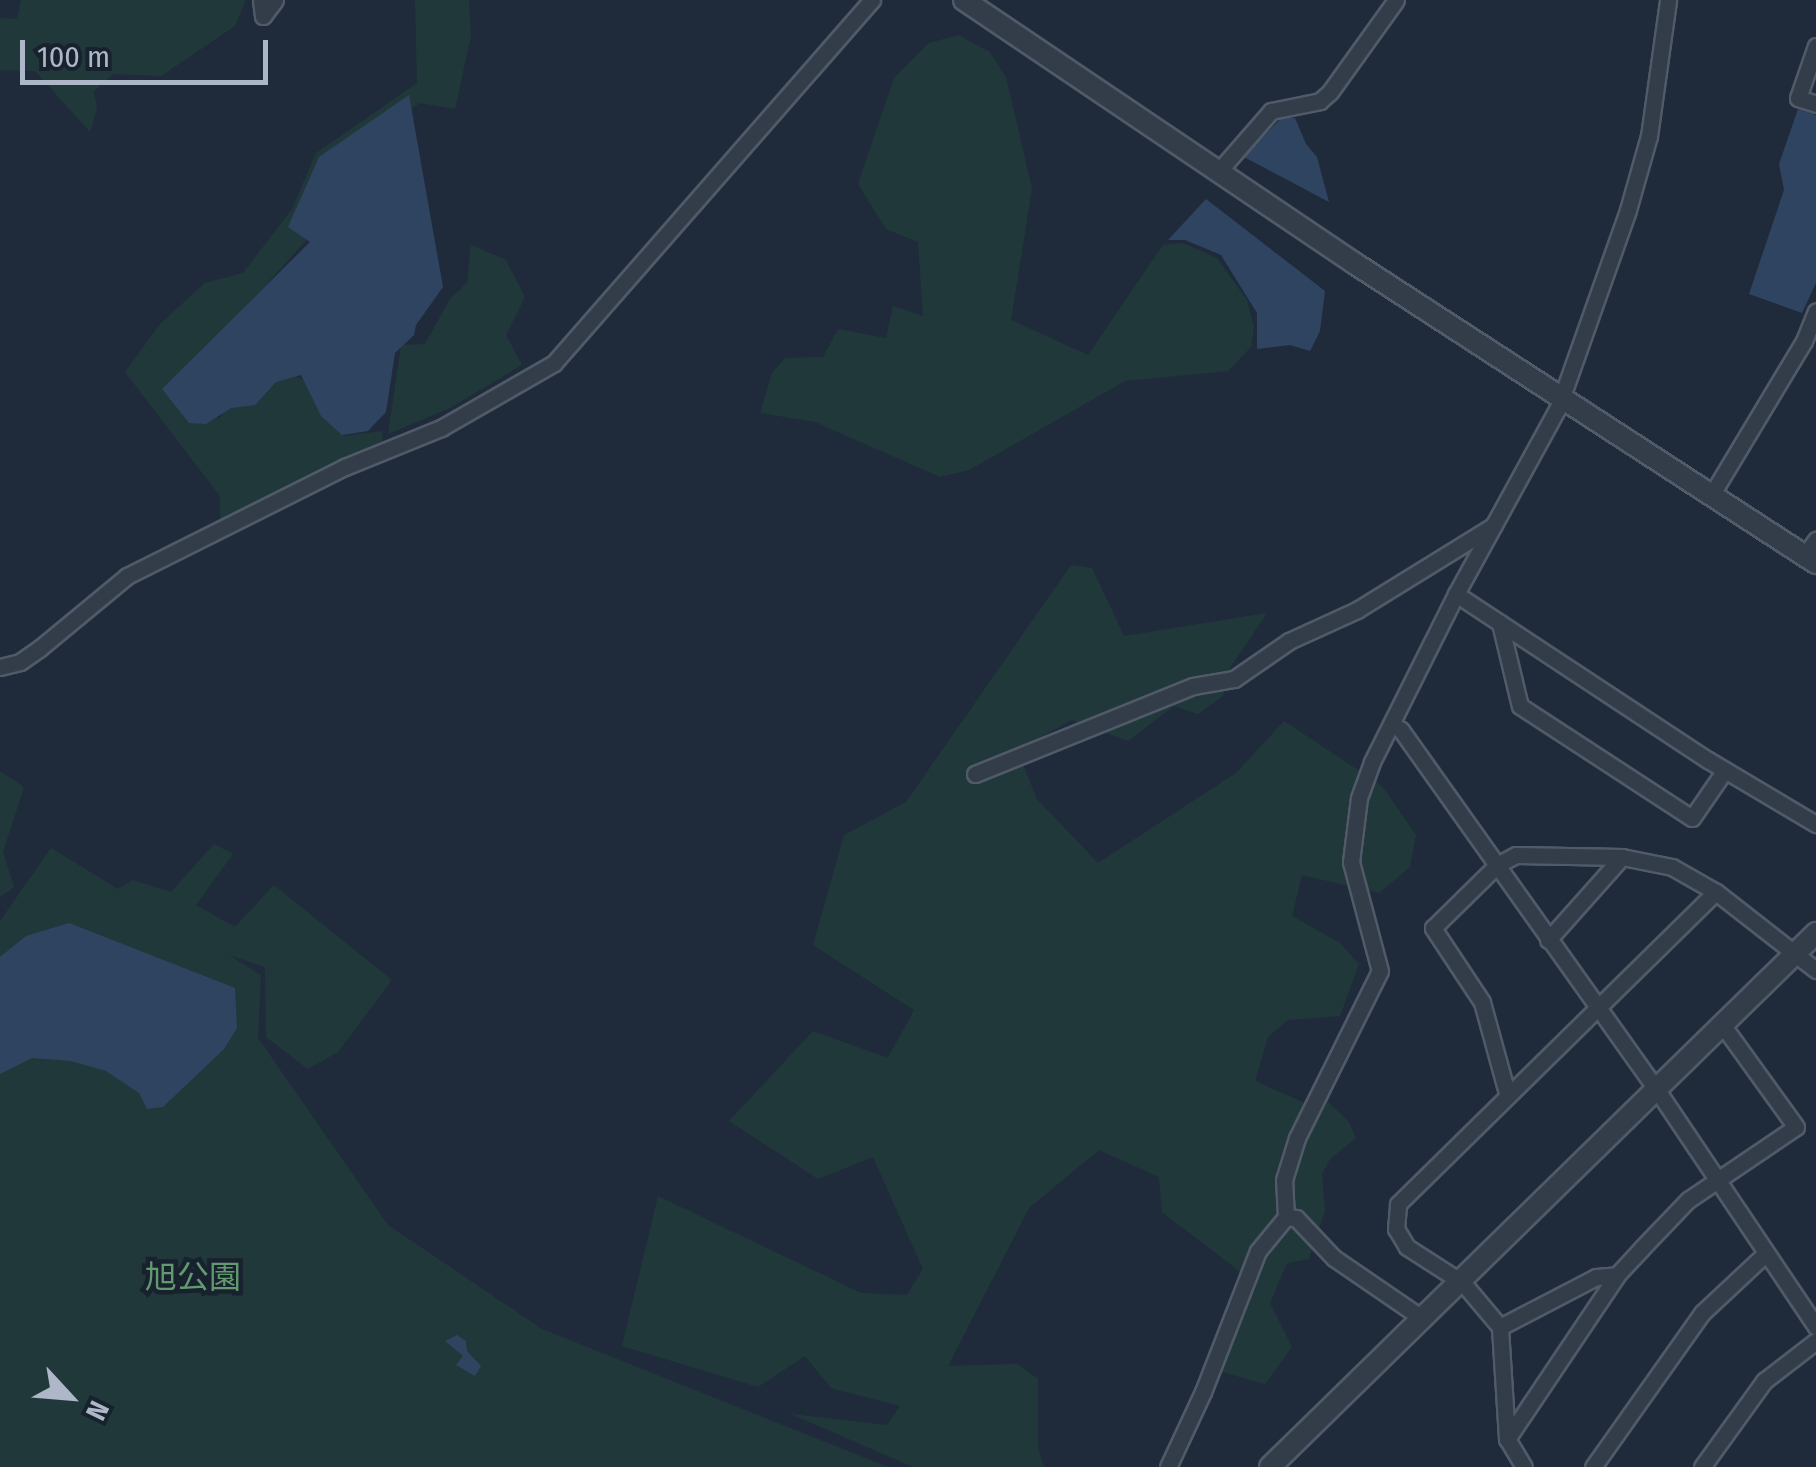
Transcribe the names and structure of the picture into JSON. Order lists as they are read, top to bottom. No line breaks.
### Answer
{"parks":["旭公園"],"scale_bar":"100 m","north":"bottom right"}
